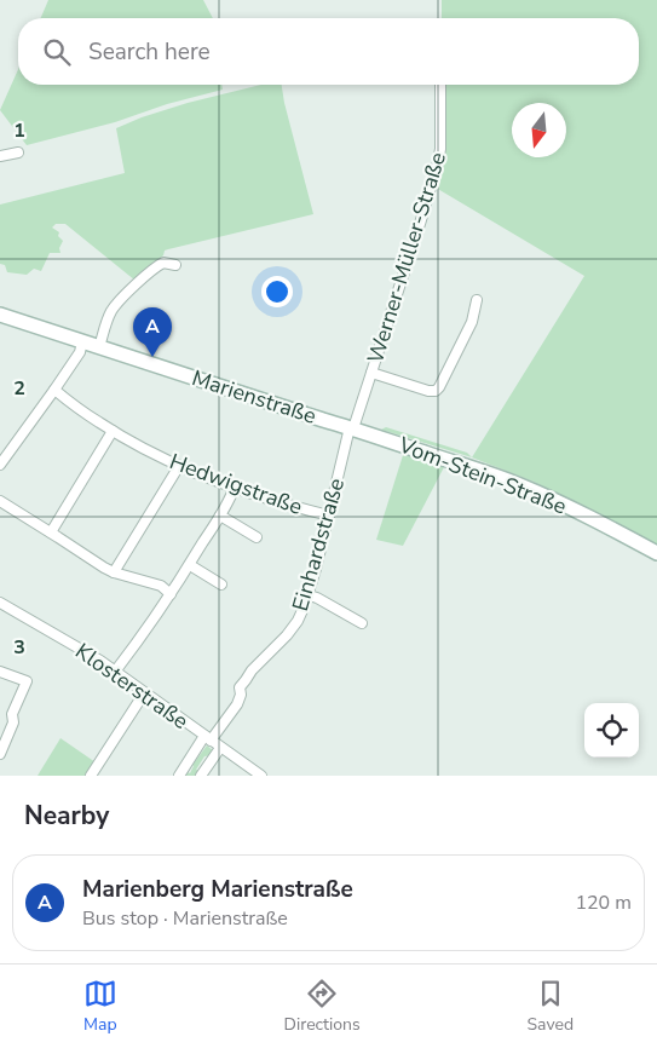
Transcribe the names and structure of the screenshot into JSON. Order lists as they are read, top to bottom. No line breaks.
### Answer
{"streets":{"main road":["Marienstraße","Vom-Stein-Straße"],"street":["Werner-Müller-Straße","Hedwigstraße","Einhardstraße","Klosterstraße"]},"crossings":[["Werner-Müller-Straße","Marienstraße"],["Werner-Müller-Straße","Einhardstraße"],["Marienstraße","Vom-Stein-Straße"],["Marienstraße","Einhardstraße"],["Hedwigstraße","Einhardstraße"],["Einhardstraße","Klosterstraße"]],"north":"bottom","page":{"search":"Search here","pins":"A","heading":"Nearby","list":[{"mark":"A","name":"Marienberg Marienstraße","note":"Bus stop · Marienstraße","value":"120 m"}],"nav":["Map","Directions","Saved"]},"grid":{"rows":["1","2","3"]}}
